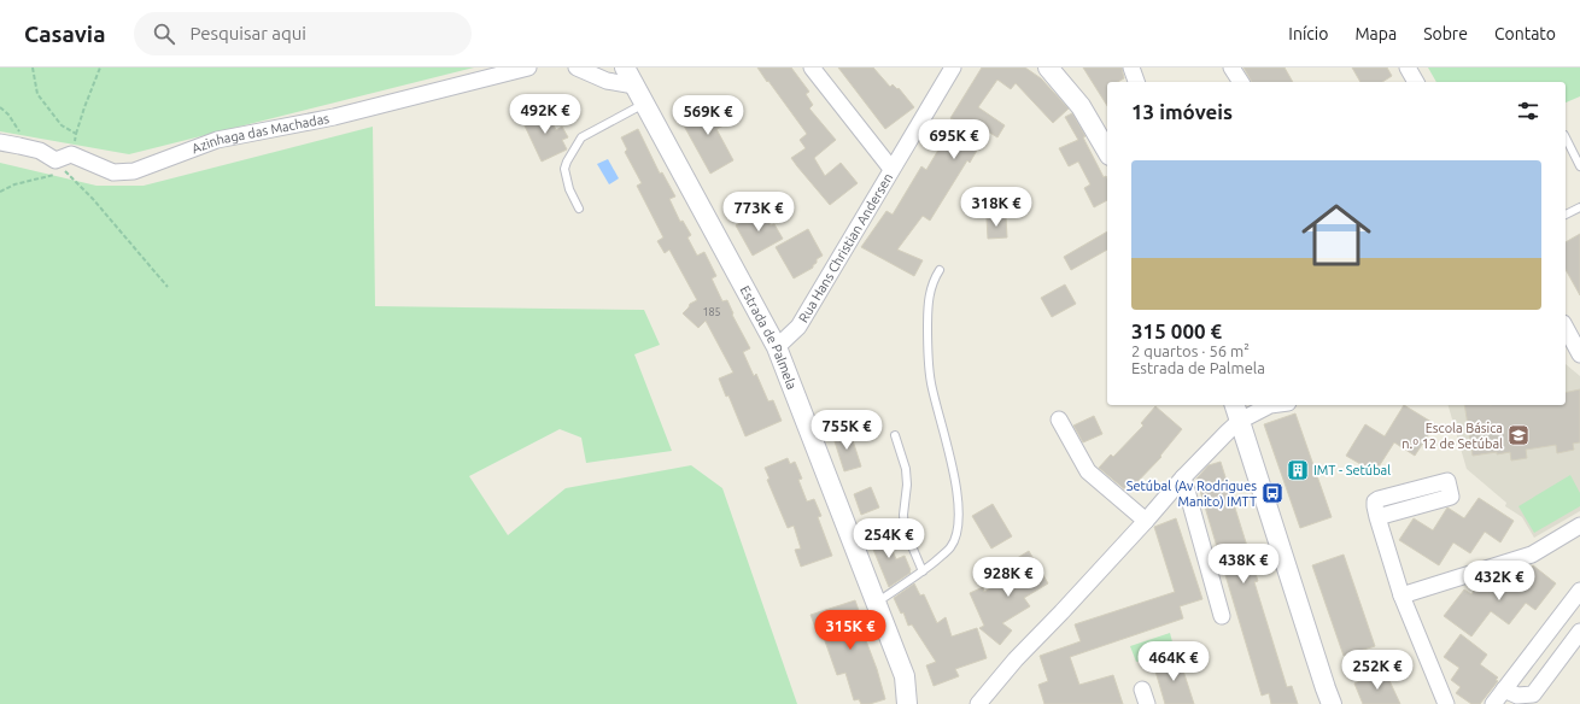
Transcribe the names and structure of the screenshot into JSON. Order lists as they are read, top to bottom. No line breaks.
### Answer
{"streets":{"street":["Azinhaga das Machadas","Rua Hans Christian Andersen","Estrada de Palmela"]},"crossings":[["Rua Hans Christian Andersen","Estrada de Palmela"]],"places":{"school or university":["Escola Básica n.º 12 de Setúbal"],"building":["IMT - Setúbal"],"bus stop":["Setúbal (Av Rodrigues Manito) IMTT"]},"house_numbers":["185"],"page":{"header":"Casavia","search":"Pesquisar aqui","nav":["Início","Mapa","Sobre","Contato"],"heading":"13 imóveis","price":["492K €","569K €","695K €","318K €","773K €","755K €","254K €","438K €","928K €","432K €","315K €","464K €","252K €"],"list":[{"name":"315 000 €","note":"2 quartos · 56 m² · Estrada de Palmela"}]}}
